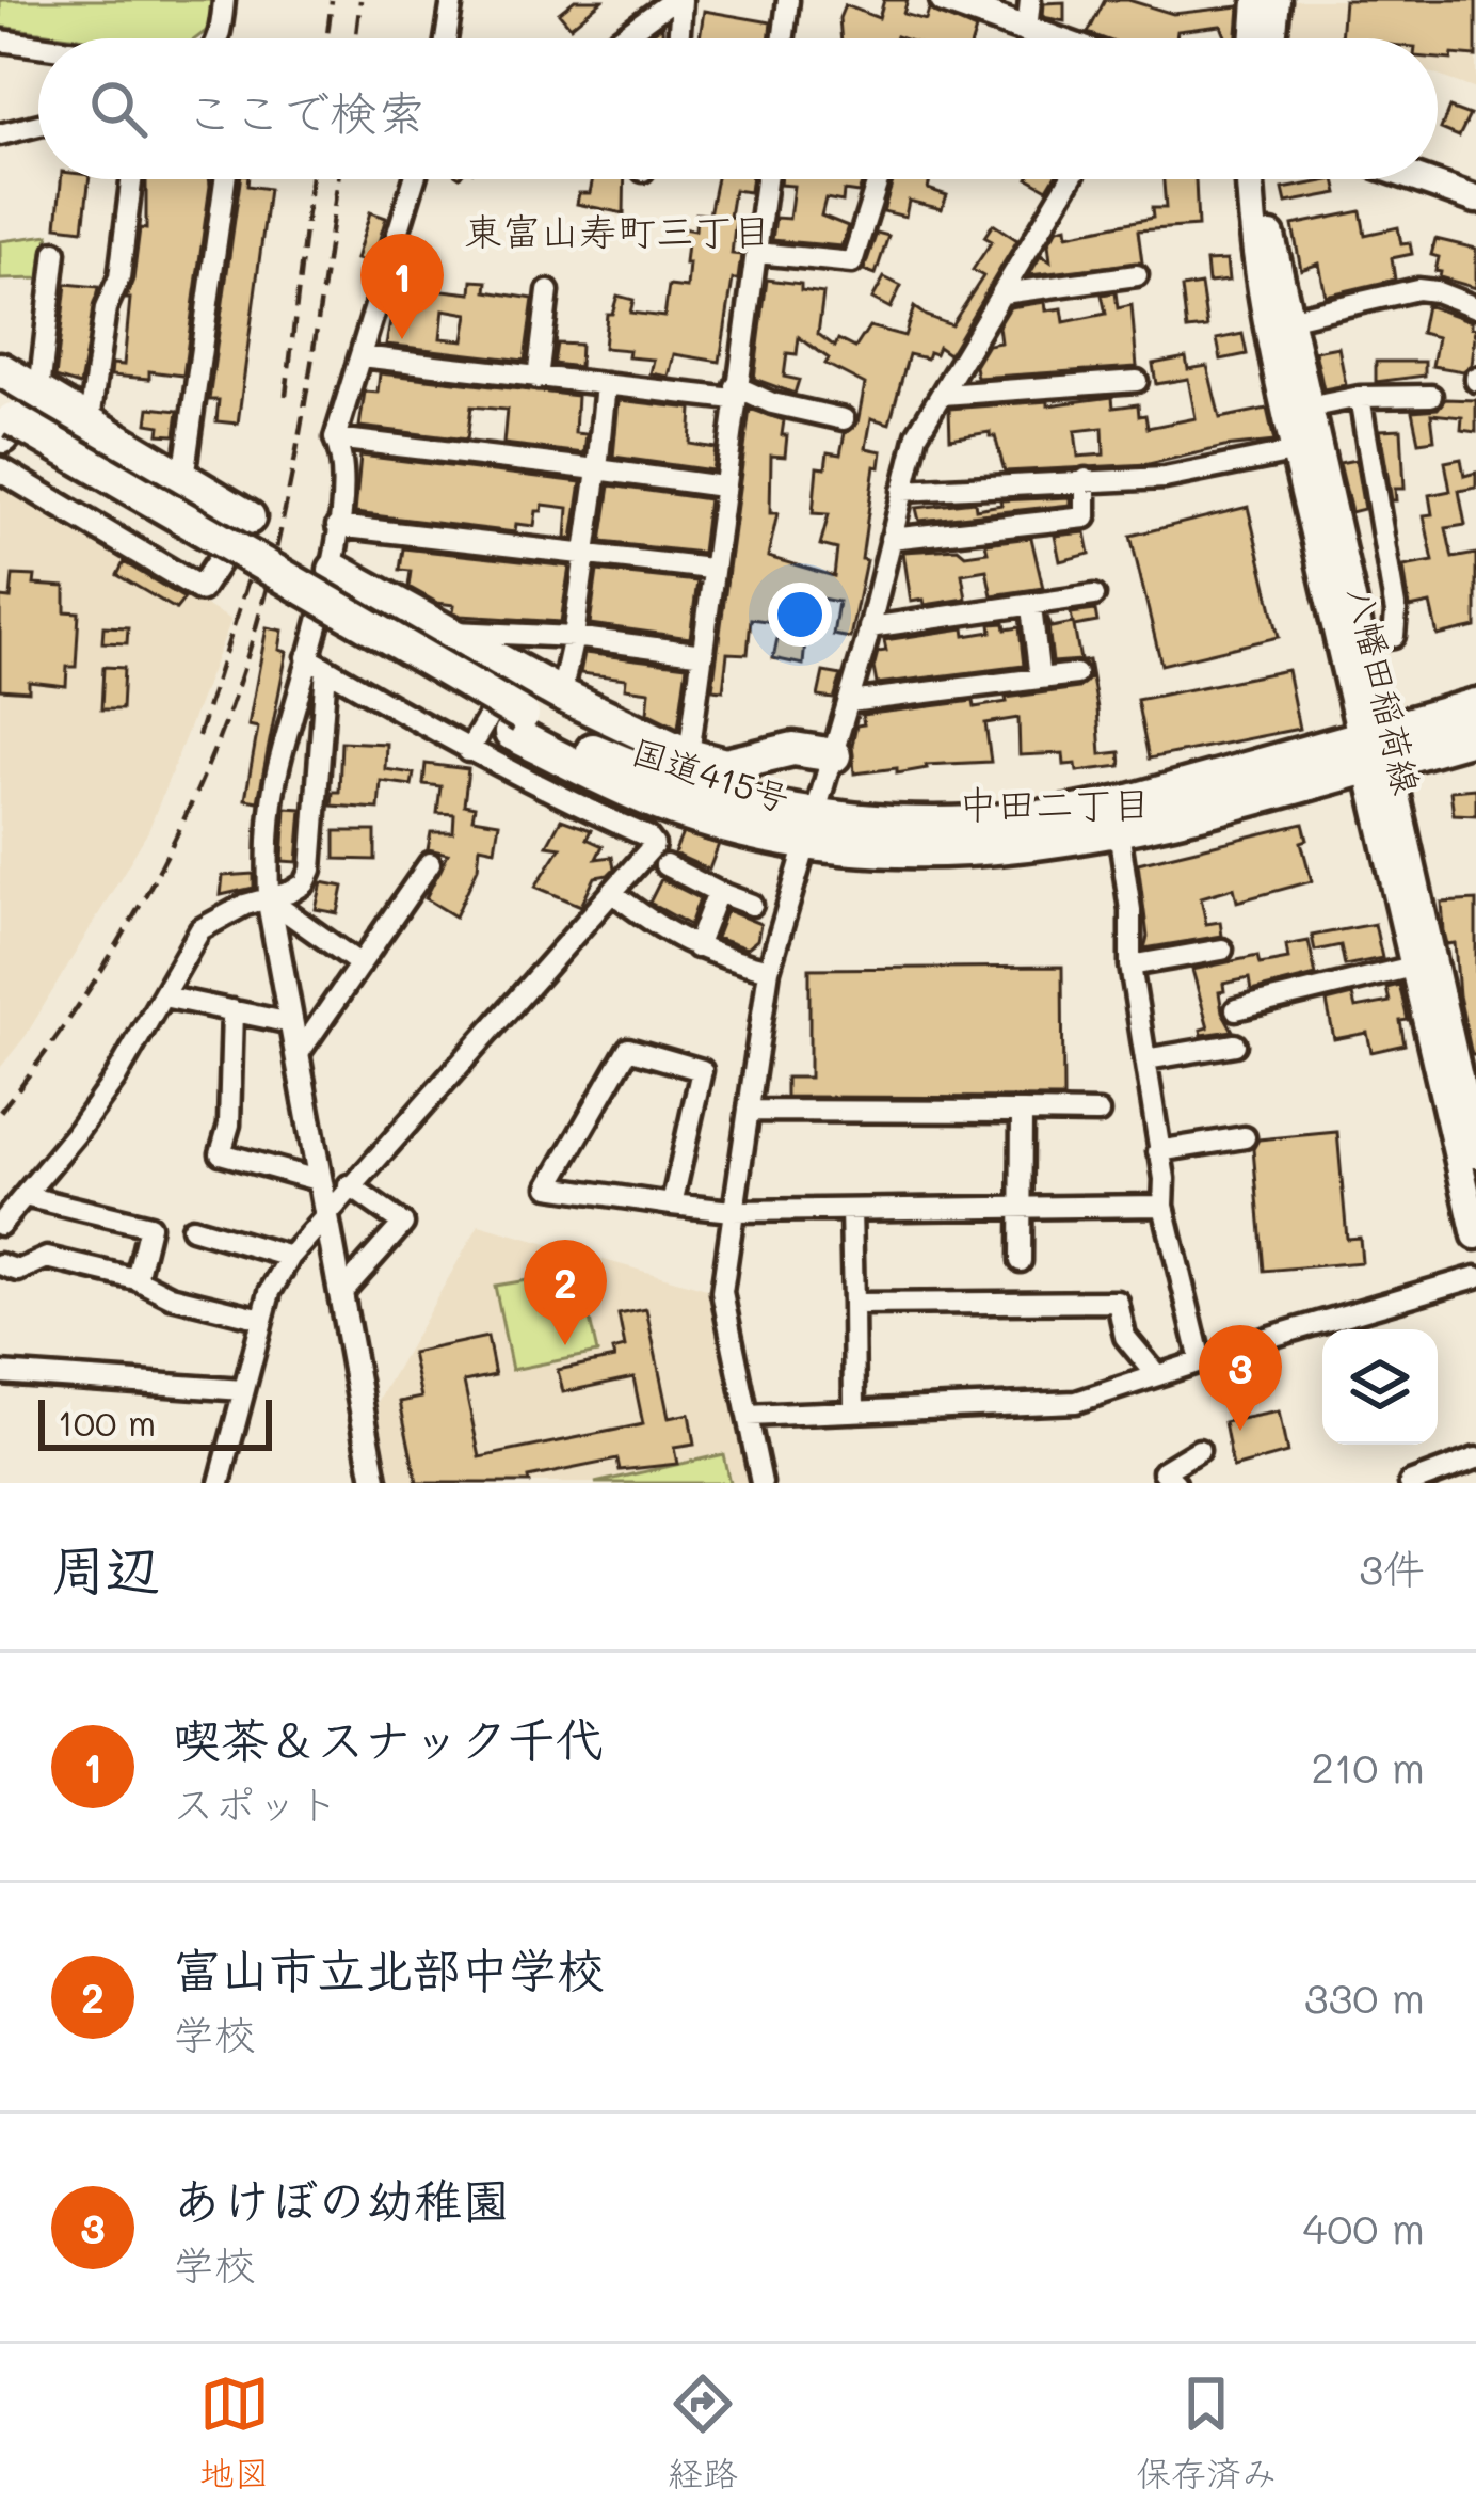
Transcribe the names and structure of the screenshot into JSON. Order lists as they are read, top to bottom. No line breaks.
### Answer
{"streets":{"highway":["国道415号"],"main road":["八幡田稲荷線"]},"crossings":[["八幡田稲荷線","国道415号"]],"districts":["東富山寿町三丁目","中田二丁目"],"scale_bar":"100 m","page":{"search":"ここで検索","pins":["1","2","3"],"scale":"100 m","heading":["周辺","3件"],"list":[{"mark":"1","name":"喫茶＆スナック千代","note":"スポット","value":"210 m"},{"mark":"2","name":"富山市立北部中学校","note":"学校","value":"330 m"},{"mark":"3","name":"あけぼの幼稚園","note":"学校","value":"400 m"}],"nav":["地図","経路","保存済み"]}}
